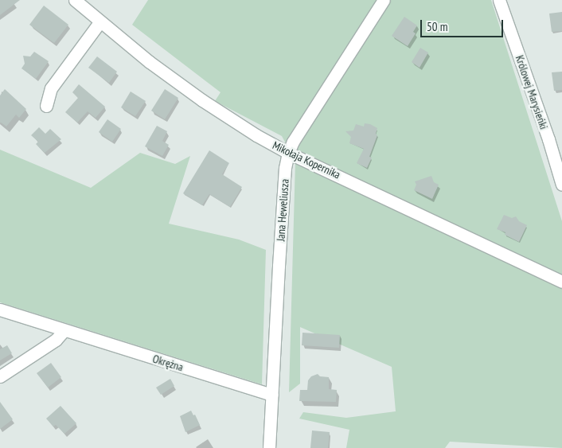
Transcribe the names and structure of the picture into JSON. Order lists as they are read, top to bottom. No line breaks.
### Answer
{"streets":{"street":["Królowej Marysieńki","Mikołaja Kopernika","Jana Heweliusza","Okrężna"]},"crossings":[["Mikołaja Kopernika","Jana Heweliusza"],["Jana Heweliusza","Okrężna"]],"scale_bar":"50 m"}
